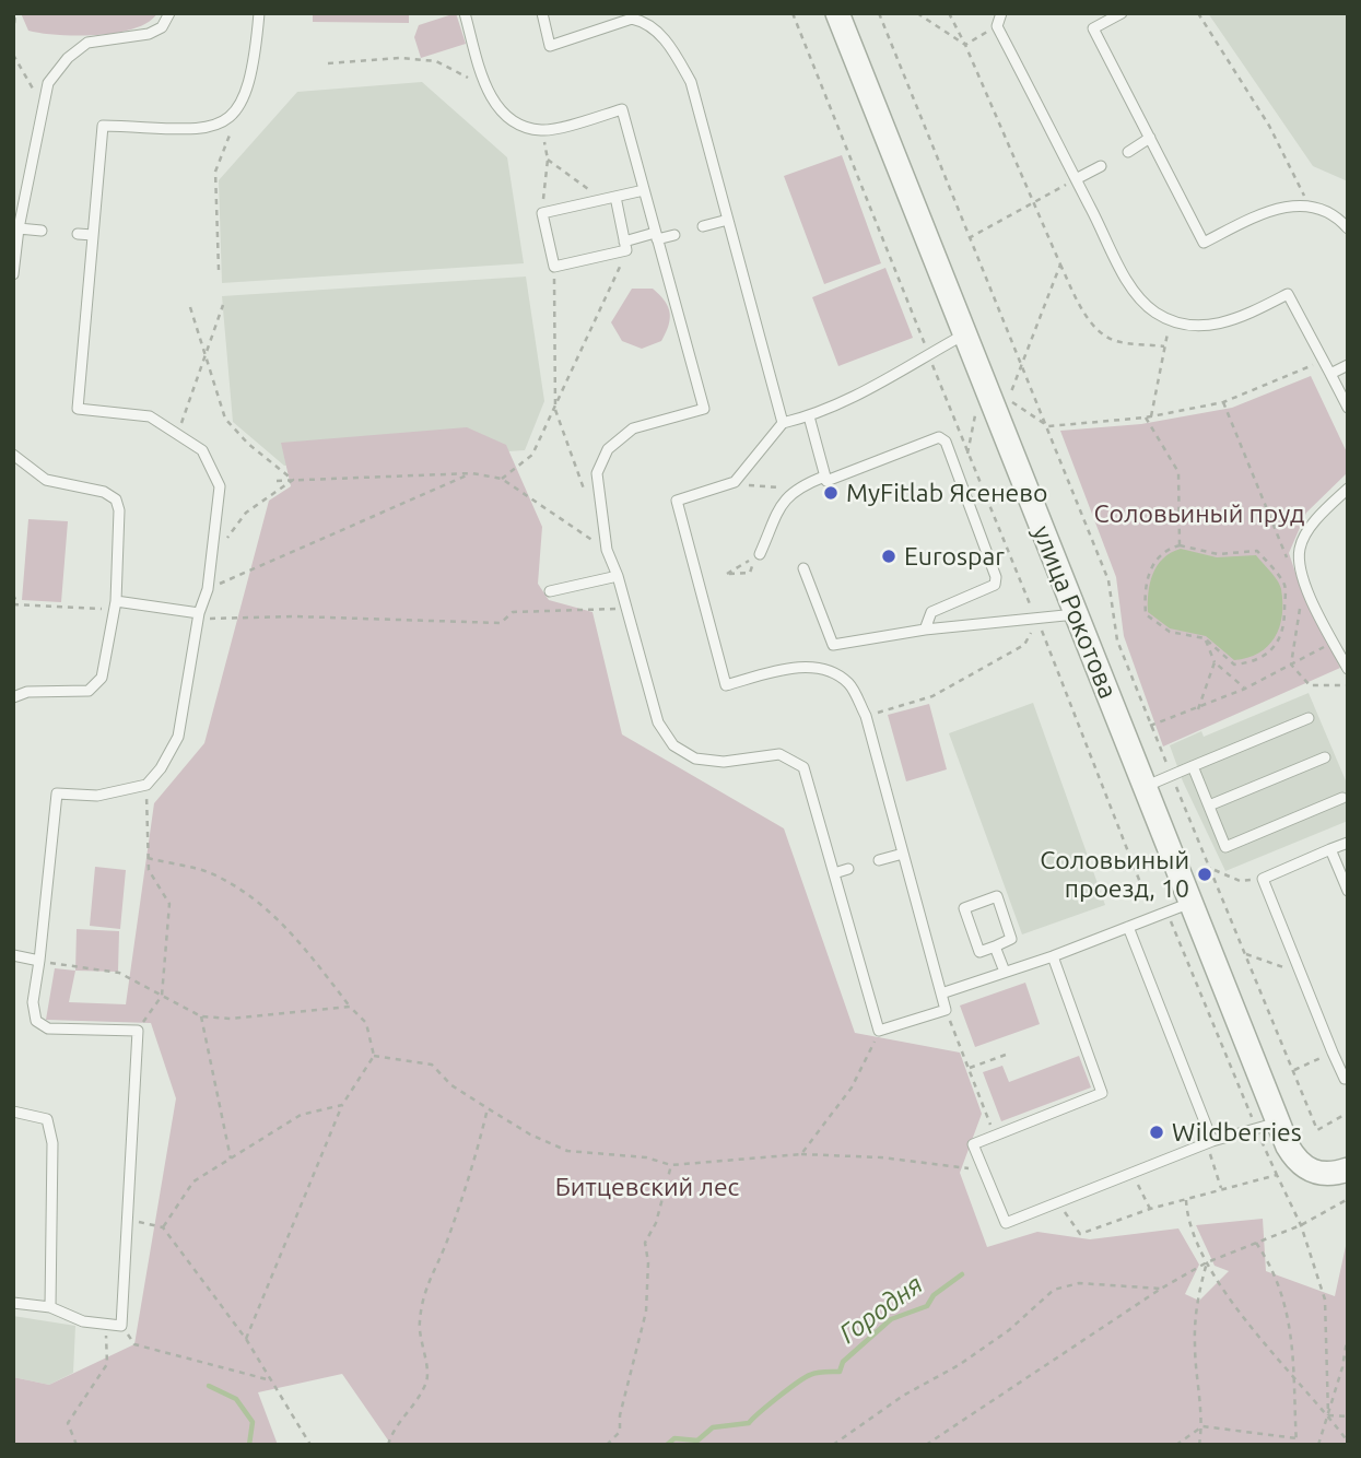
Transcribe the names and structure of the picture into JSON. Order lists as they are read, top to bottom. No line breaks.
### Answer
{"streets":{"street":["улица Рокотова"]},"water":["Городня"],"parks":["Соловьиный пруд","Битцевский лес"],"places":["MyFitlab Ясенево","Eurospar","Соловьиный проезд, 10","Wildberries"]}
